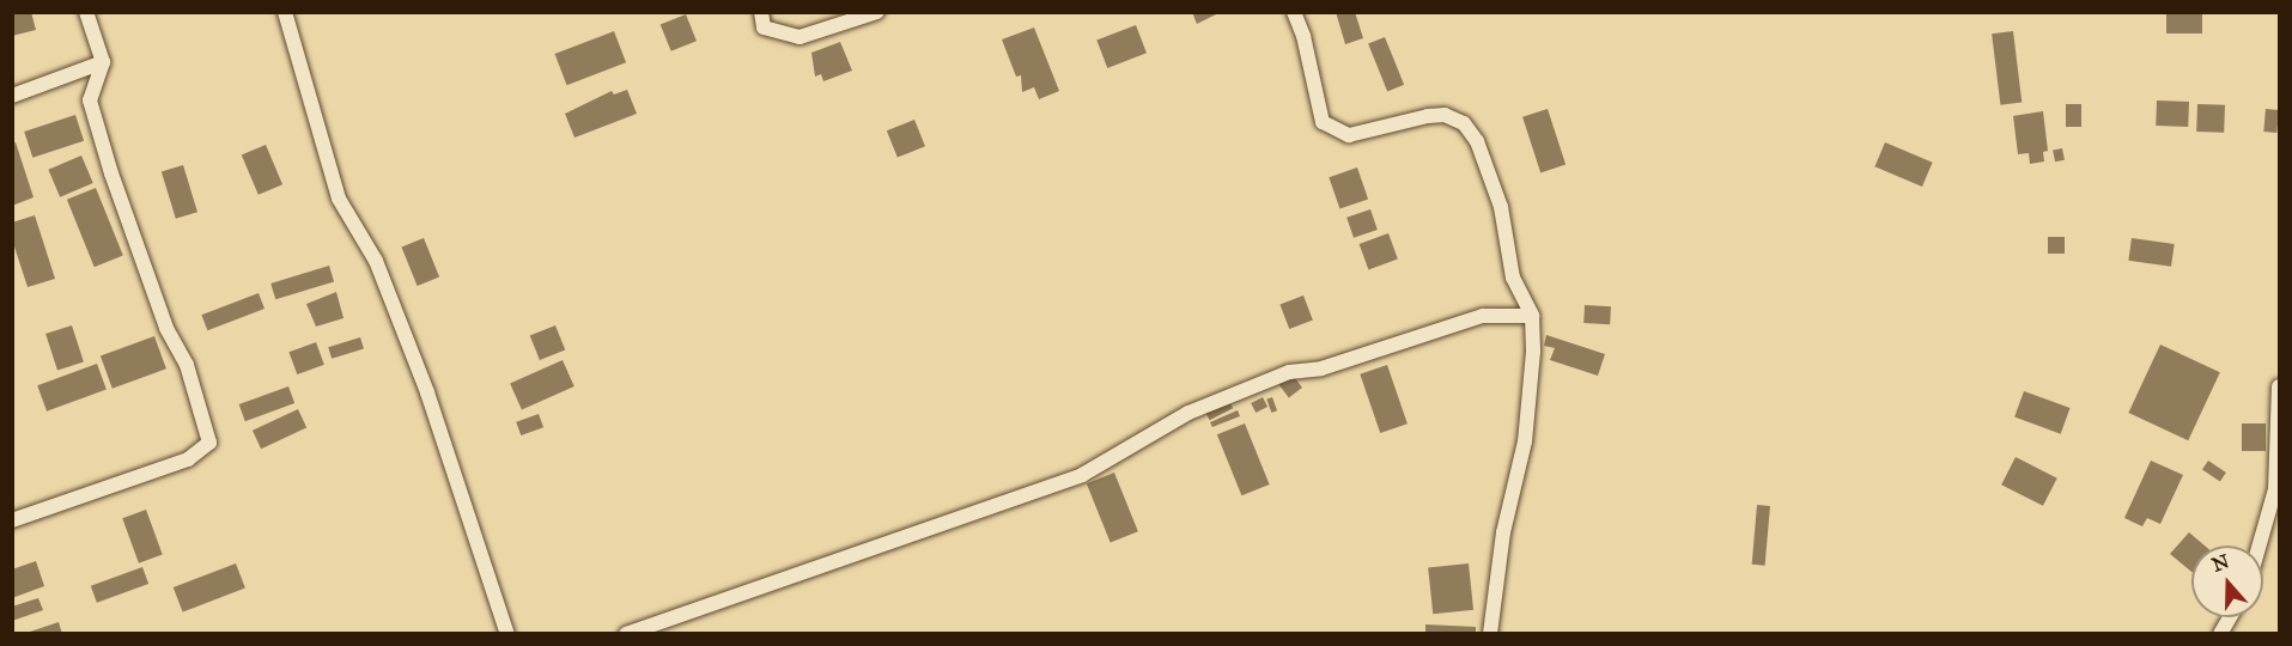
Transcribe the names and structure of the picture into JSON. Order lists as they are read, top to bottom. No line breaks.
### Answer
{"north":"top"}
